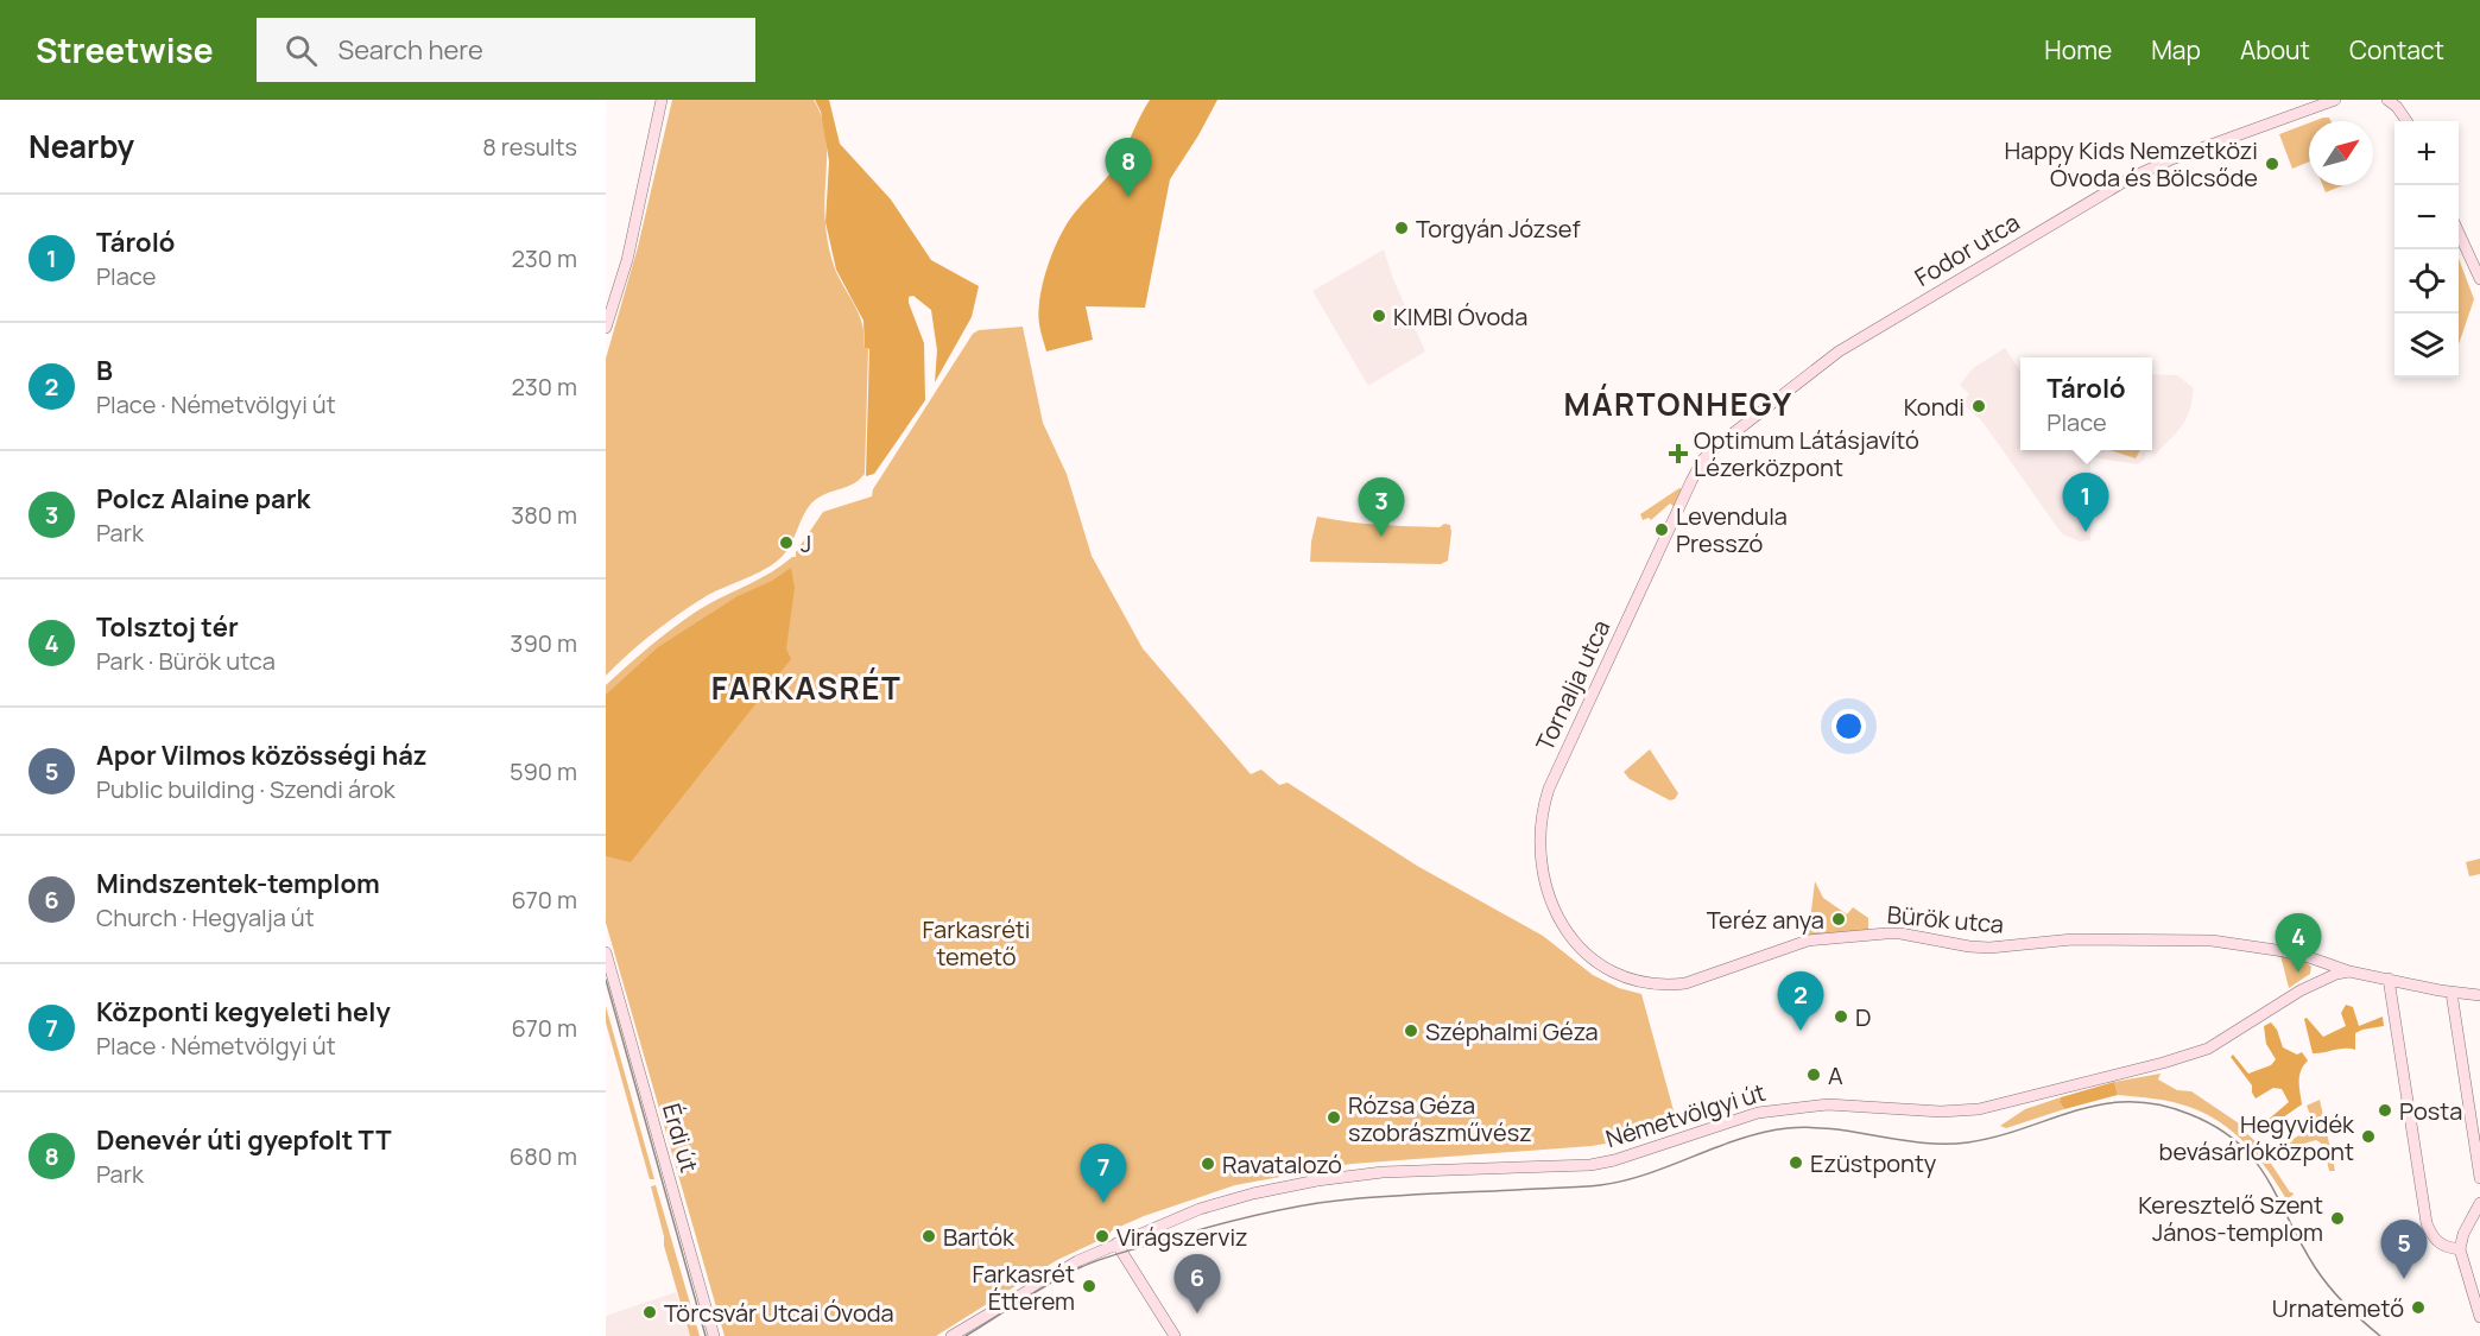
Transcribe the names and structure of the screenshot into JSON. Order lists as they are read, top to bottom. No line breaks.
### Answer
{"streets":{"street":["Fodor utca","Tornalja utca","Bürök utca","Németvölgyi út","Érdi út"]},"crossings":[["Fodor utca","Tornalja utca"],["Tornalja utca","Bürök utca"],["Bürök utca","Németvölgyi út"]],"districts":["MÁRTONHEGY","FARKASRÉT"],"parks":["Farkasréti temető"],"places":{"other":["Happy Kids Nemzetközi Óvoda és Bölcsőde","Torgyán József","KIMBI Óvoda","Kondi","Levendula Presszó","J","Teréz anya","D","Széphalmi Géza","A","Posta","Rózsa Géza szobrászművész","Hegyvidék bevásárlóközpont","Ezüstponty","Ravatalozó","Keresztelő Szent János-templom","Bartók","Virágszerviz","Farkasrét Étterem","Urnatemető","Törcsvár Utcai Óvoda"],"health":["Optimum Látásjavító Lézerközpont"]},"north":"top right","page":{"header":"Streetwise","search":"Search here","nav":["Home","Map","About","Contact"],"heading":["Nearby","8 results"],"map_buttons":["+","−"],"pins":["8","1","3","4","2","7","5","6"],"list":[{"mark":"1","name":"Tároló","note":"Place","value":"230 m"},{"mark":"2","name":"B","note":"Place · Németvölgyi út","value":"230 m"},{"mark":"3","name":"Polcz Alaine park","note":"Park","value":"380 m"},{"mark":"4","name":"Tolsztoj tér","note":"Park · Bürök utca","value":"390 m"},{"mark":"5","name":"Apor Vilmos közösségi ház","note":"Public building · Szendi árok","value":"590 m"},{"mark":"6","name":"Mindszentek-templom","note":"Church · Hegyalja út","value":"670 m"},{"mark":"7","name":"Központi kegyeleti hely","note":"Place · Németvölgyi út","value":"670 m"},{"mark":"8","name":"Denevér úti gyepfolt TT","note":"Park","value":"680 m"}],"popup":["Tároló","Place"]}}
